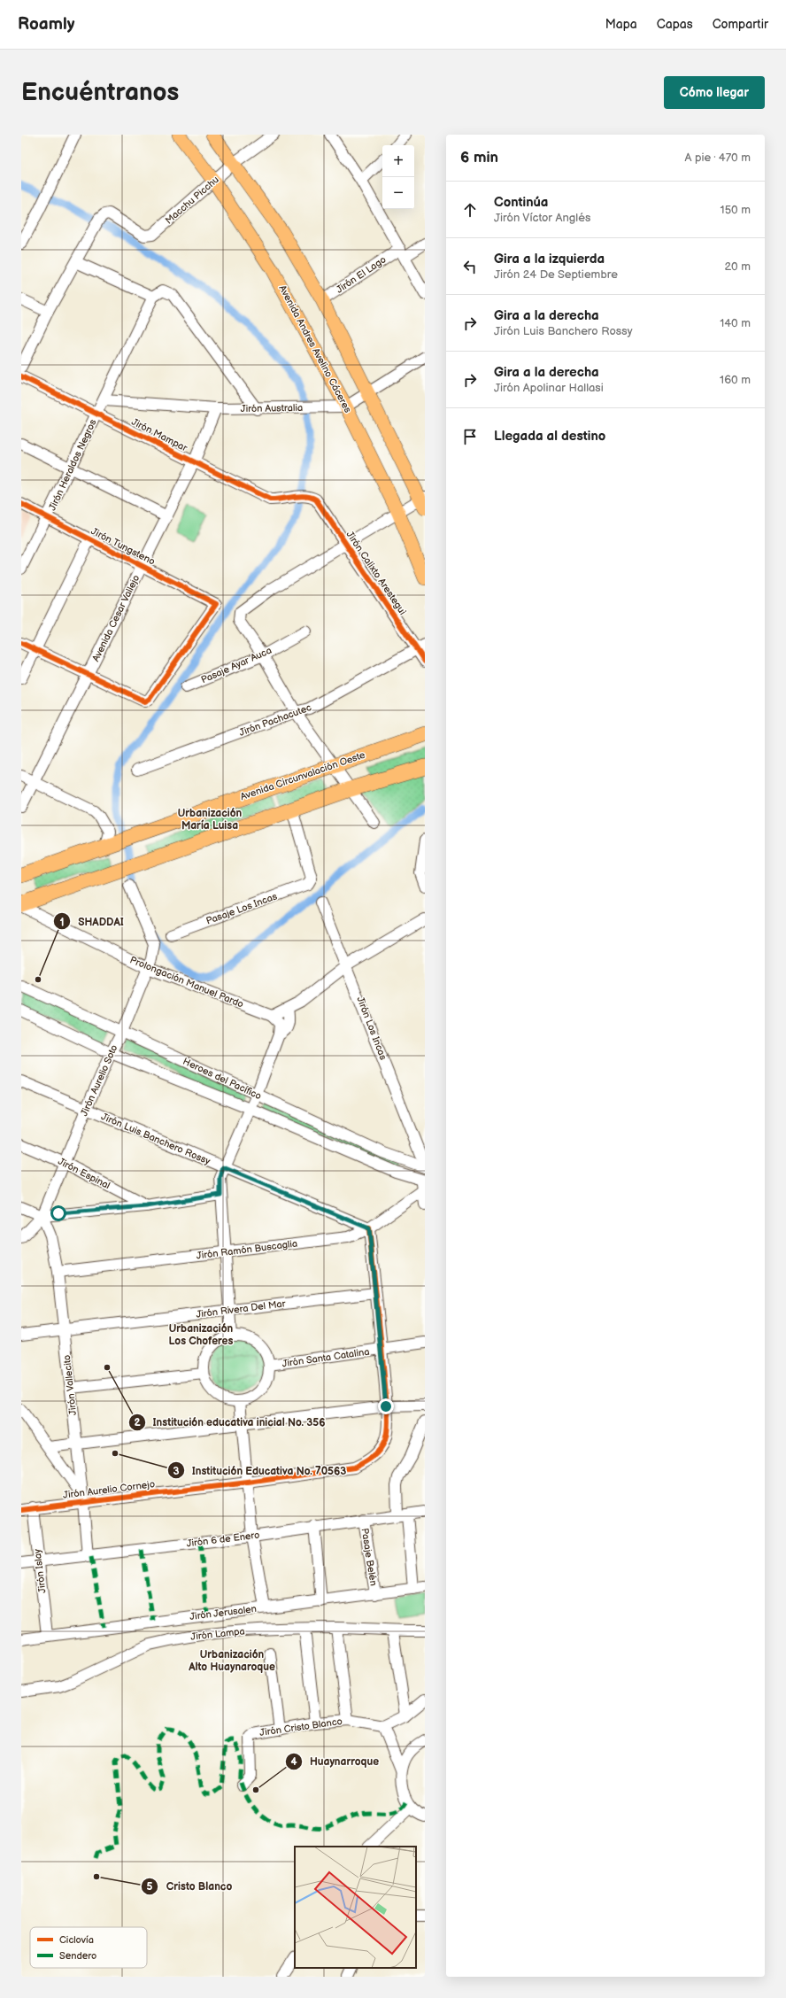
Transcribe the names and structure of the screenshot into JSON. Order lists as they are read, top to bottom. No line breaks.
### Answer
{"streets":{"highway":["Avenida Circunvalación Oeste"],"main road":["Avenida Andres Avelino Cáceres"],"street":["Macchu Picchu","Jirón El Lago","Jirón Australia","Jirón Mampar","Jirón Heraldos Negros","Jirón Tungsteno","Jirón Calixto Arestegui","Avenida Cesar Vallejo","Pasaje Ayar Auca","Jirón Pachacutec","Pasaje Los Incas","Prolongación Manuel Pardo","Jirón Los Incas","Heroes del Pacífico","Jirón Aurelio Soto","Jirón Luis Banchero Rossy","Jirón Espinal","Jirón Ramón Buscaglia","Jirón Rivera Del Mar","Jirón Santa Catalina","Jirón Vallecito","Jirón Aurelio Cornejo","Jirón 6 de Enero","Pasaje Belén","Jirón Islay","Jirón Jerusalen","Jirón Lampa","Jirón Cristo Blanco"]},"crossings":[["Macchu Picchu","Avenida Andres Avelino Cáceres"],["Avenida Andres Avelino Cáceres","Jirón Australia"],["Jirón Australia","Jirón Heraldos Negros"],["Jirón Australia","Avenida Cesar Vallejo"],["Jirón Mampar","Jirón Heraldos Negros"],["Jirón Mampar","Jirón Calixto Arestegui"],["Jirón Mampar","Avenida Cesar Vallejo"],["Jirón Heraldos Negros","Jirón Tungsteno"],["Jirón Tungsteno","Avenida Cesar Vallejo"],["Jirón Calixto Arestegui","Jirón Pachacutec"],["Prolongación Manuel Pardo","Jirón Aurelio Soto"],["Jirón Los Incas","Heroes del Pacífico"],["Jirón Los Incas","Jirón Ramón Buscaglia"],["Heroes del Pacífico","Jirón Aurelio Soto"],["Heroes del Pacífico","Jirón Ramón Buscaglia"],["Jirón Aurelio Soto","Jirón Luis Banchero Rossy"],["Jirón Aurelio Soto","Jirón Espinal"],["Jirón Aurelio Soto","Jirón Vallecito"],["Jirón Luis Banchero Rossy","Jirón Ramón Buscaglia"],["Jirón Luis Banchero Rossy","Jirón Aurelio Cornejo"],["Jirón Ramón Buscaglia","Jirón Vallecito"],["Jirón Ramón Buscaglia","Jirón Aurelio Cornejo"],["Jirón Rivera Del Mar","Jirón Vallecito"],["Jirón Rivera Del Mar","Jirón Aurelio Cornejo"],["Jirón Santa Catalina","Jirón Aurelio Cornejo"],["Jirón Vallecito","Jirón Aurelio Cornejo"],["Jirón Vallecito","Jirón 6 de Enero"],["Jirón Aurelio Cornejo","Jirón Islay"],["Jirón 6 de Enero","Pasaje Belén"],["Jirón 6 de Enero","Jirón Islay"],["Pasaje Belén","Jirón Jerusalen"],["Jirón Islay","Jirón Jerusalen"]],"districts":["Urbanización María Luisa","Urbanización Los Choferes","Urbanización Alto Huaynaroque"],"places":["SHADDAI","Institución educativa inicial No. 356","Institución Educativa No. 70563","Huaynarroque","Cristo Blanco"],"legend":["Ciclovía","Sendero"],"page":{"header":"Roamly","nav":["Mapa","Capas","Compartir"],"buttons":"Cómo llegar","title":"Encuéntranos","heading":["6 min","A pie · 470 m"],"map_buttons":["+","−"],"list":[["Continúa","Jirón Víctor Anglés","150 m"],["Gira a la izquierda","Jirón 24 De Septiembre","20 m"],["Gira a la derecha","Jirón Luis Banchero Rossy","140 m"],["Gira a la derecha","Jirón Apolinar Hallasi","160 m"],"Llegada al destino"]}}
